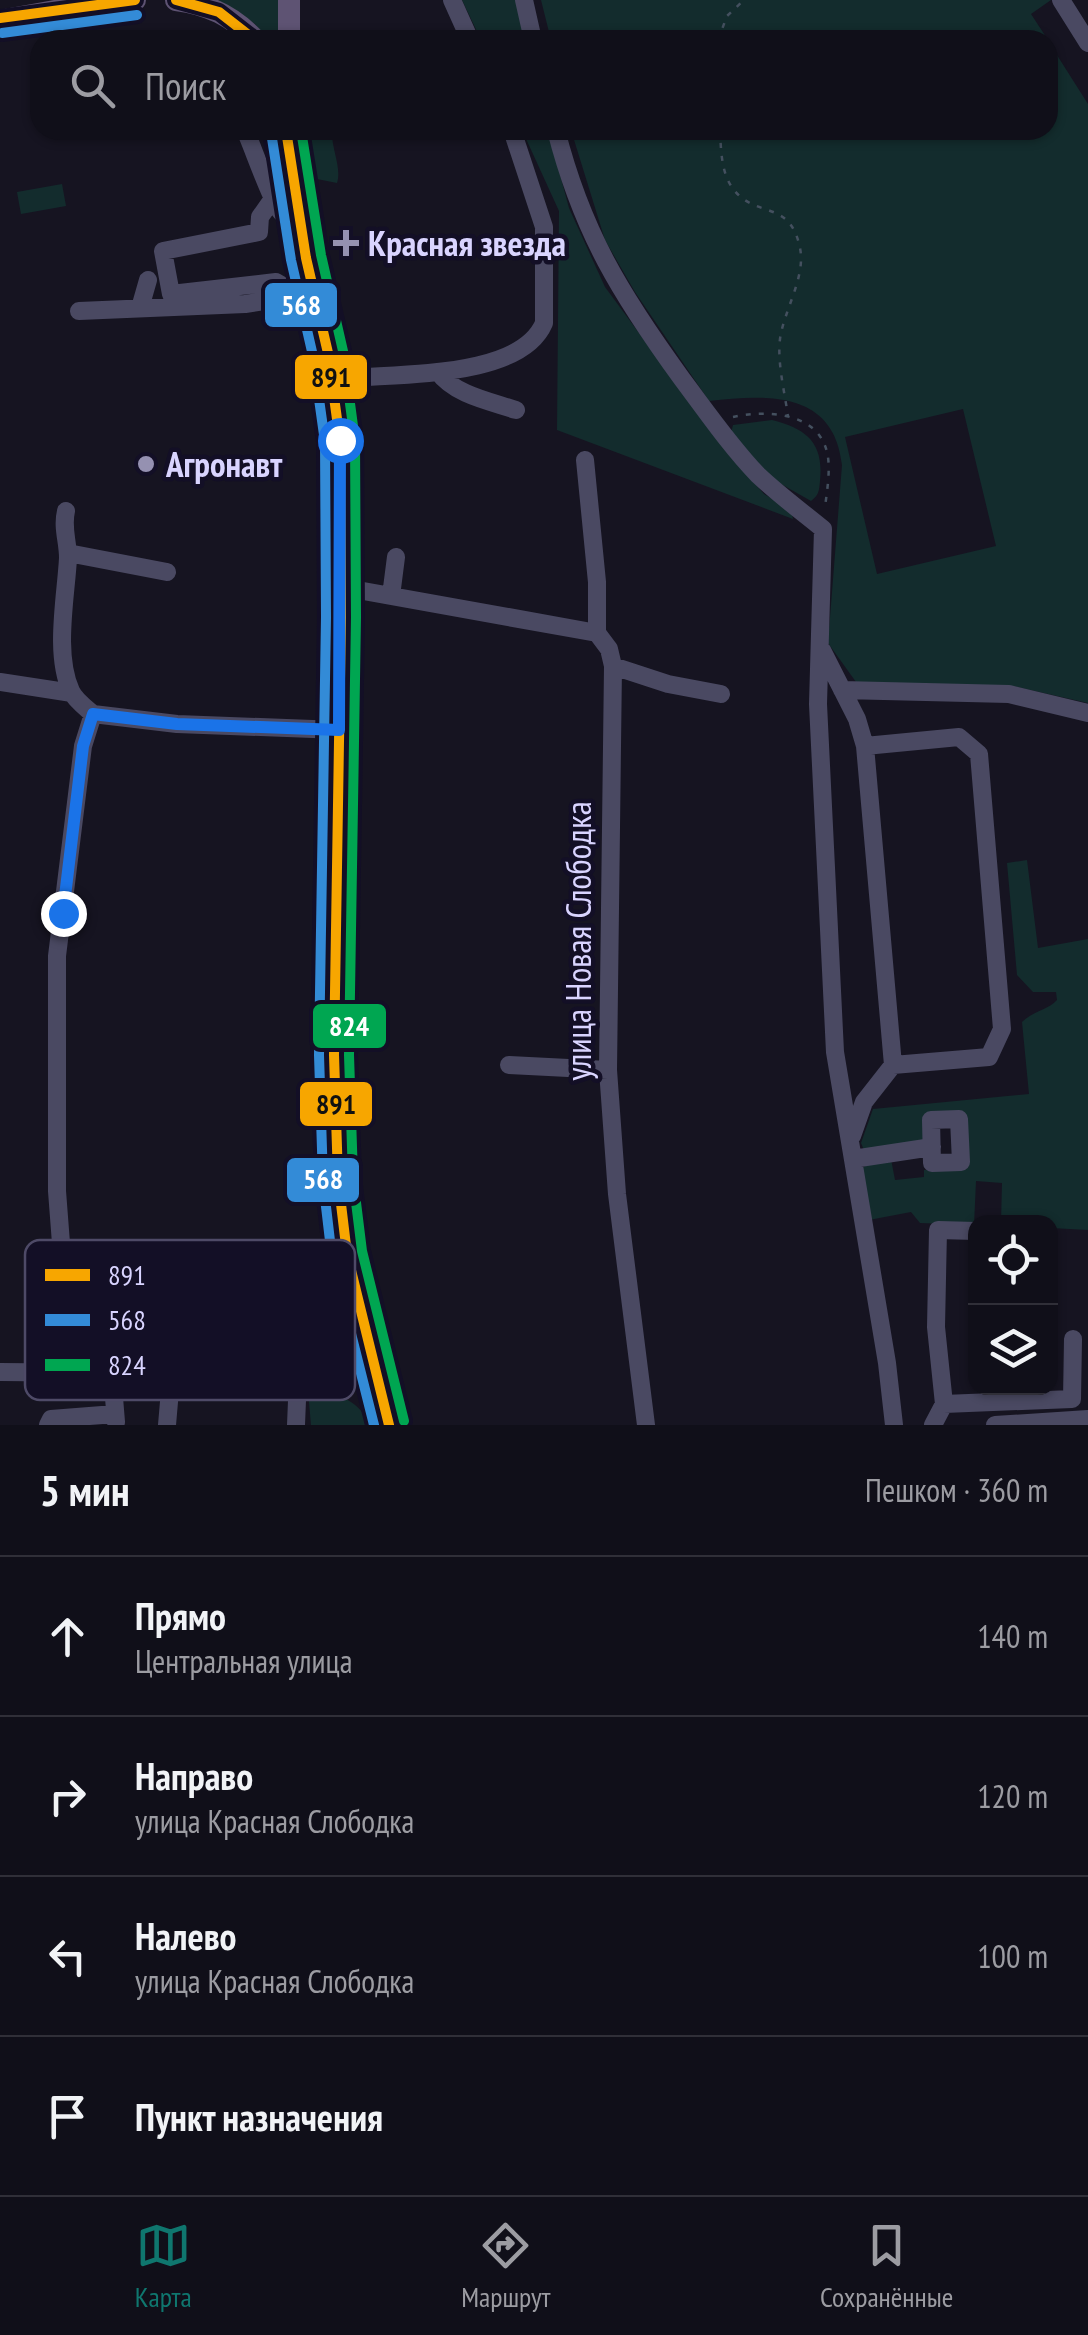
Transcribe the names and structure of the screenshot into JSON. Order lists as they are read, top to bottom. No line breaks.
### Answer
{"streets":{"street":["улица Новая Слободка"]},"places":{"health":["Красная звезда"],"other":["Агронавт"]},"lines":["transit line 891","transit line 568","transit line 824"],"legend":["891","568","824"],"page":{"search":"Поиск","heading":["5 мин","Пешком · 360 m"],"list":[["Прямо","Центральная улица","140 m"],["Направо","улица Красная Слободка","120 m"],["Налево","улица Красная Слободка","100 m"],"Пункт назначения"],"nav":["Карта","Маршрут","Сохранённые"]}}
